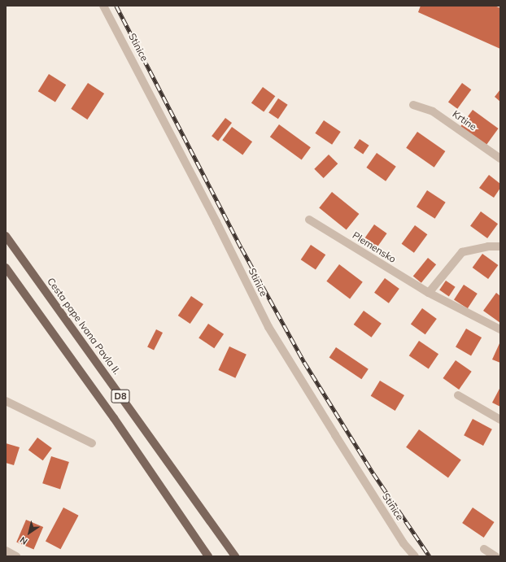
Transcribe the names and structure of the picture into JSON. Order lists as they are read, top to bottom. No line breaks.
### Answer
{"streets":{"main road":["Cesta pape Ivana Pavla II.","D8"],"street":["Stinice","Krtine","Plemensko"]},"north":"bottom left"}
